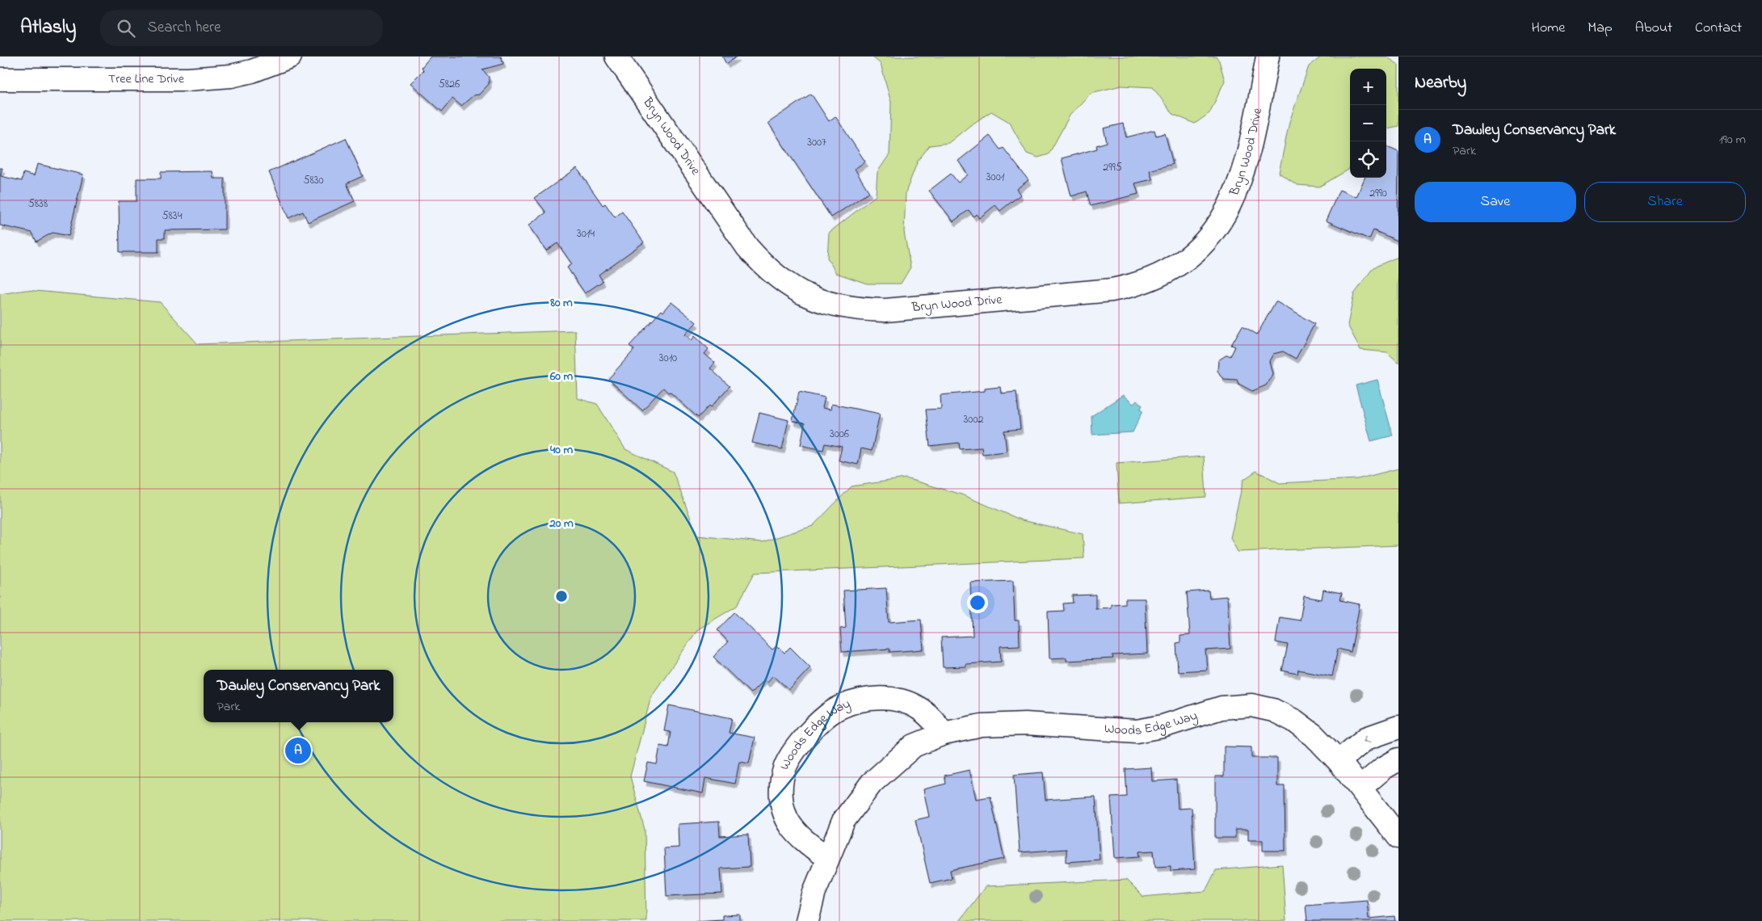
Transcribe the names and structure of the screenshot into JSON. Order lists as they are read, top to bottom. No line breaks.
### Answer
{"streets":{"street":["Tree Line Drive","Bryn Wood Drive","Woods Edge Way"]},"house_numbers":["5826","3007","2995","3001","5830","2990","5838","5834","3014","3010","3002","3006"],"page":{"header":"Atlasly","search":"Search here","nav":["Home","Map","About","Contact"],"heading":"Nearby","map_buttons":["+","−"],"list":[{"mark":"A","name":"Dawley Conservancy Park","note":"Park","value":"190 m"}],"buttons":["Save","Share"],"popup":["Dawley Conservancy Park","Park"],"pins":"A"},"rings":["80 m","60 m","40 m","20 m"]}
